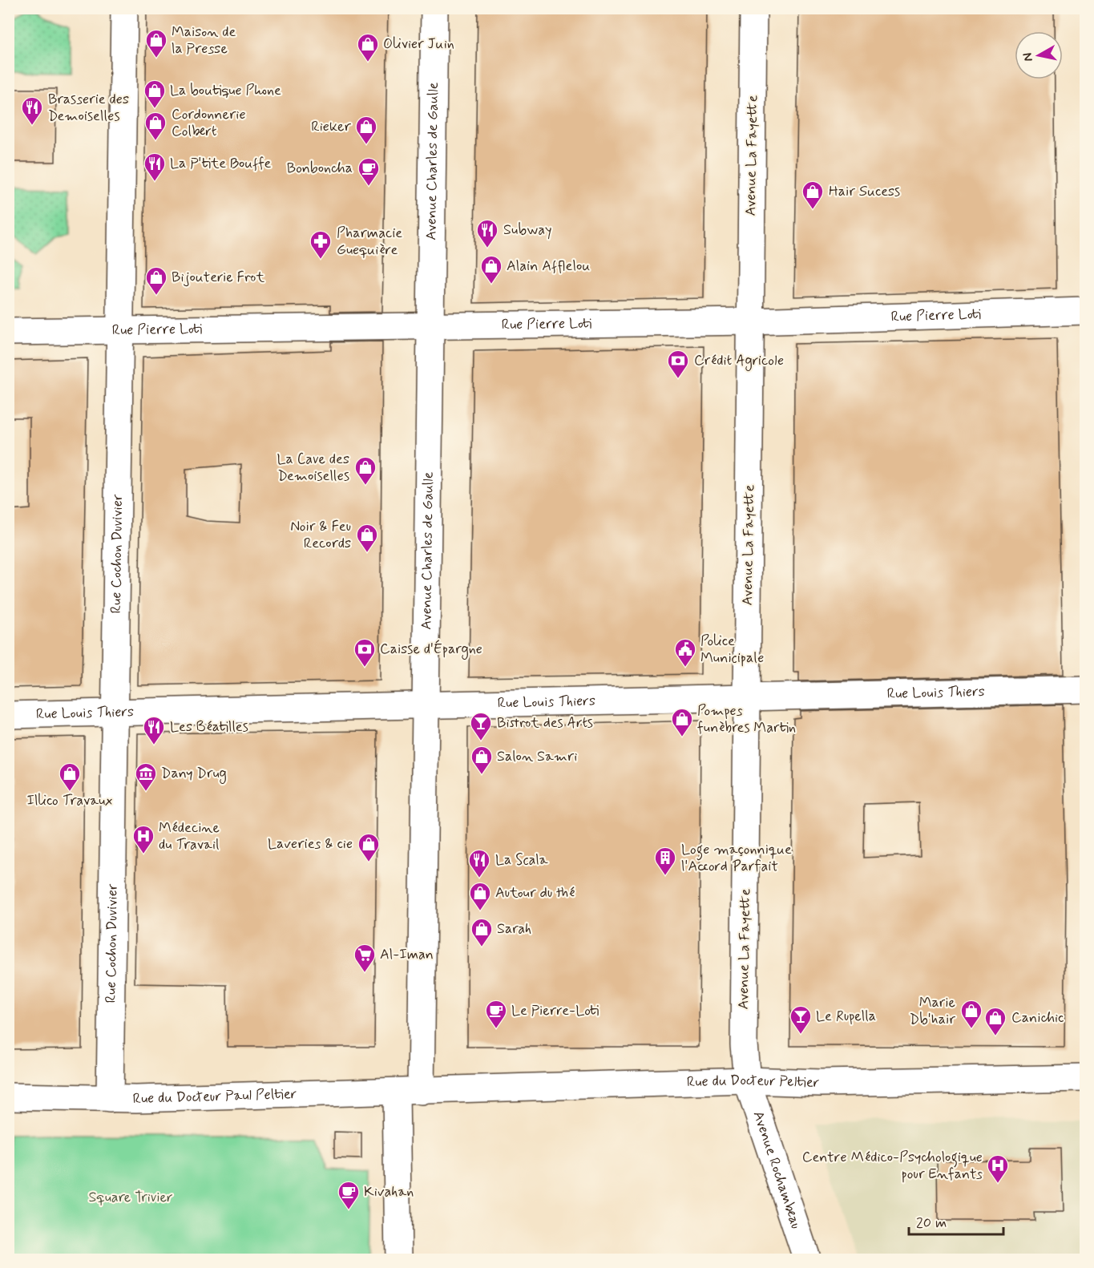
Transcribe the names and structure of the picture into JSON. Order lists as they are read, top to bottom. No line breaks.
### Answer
{"streets":{"street":["Avenue La Fayette","Avenue Charles de Gaulle","Rue Pierre Loti","Rue Cochon Duvivier","Rue Louis Thiers","Rue du Docteur Peltier","Rue du Docteur Paul Peltier","Avenue Rochambeau"]},"crossings":[["Avenue La Fayette","Rue Pierre Loti"],["Avenue La Fayette","Rue Louis Thiers"],["Avenue La Fayette","Rue du Docteur Peltier"],["Avenue La Fayette","Avenue Rochambeau"],["Avenue Charles de Gaulle","Rue Pierre Loti"],["Avenue Charles de Gaulle","Rue Louis Thiers"],["Avenue Charles de Gaulle","Rue du Docteur Peltier"],["Avenue Charles de Gaulle","Rue du Docteur Paul Peltier"],["Rue Pierre Loti","Rue Cochon Duvivier"],["Rue Cochon Duvivier","Rue Louis Thiers"],["Rue Cochon Duvivier","Rue du Docteur Paul Peltier"],["Rue du Docteur Peltier","Rue du Docteur Paul Peltier"],["Rue du Docteur Peltier","Avenue Rochambeau"]],"parks":["Square Trivier"],"places":{"shop":["Maison de la Presse","Olivier Juin","La boutique Phone","Cordonnerie Colbert","Rieker","Hair Sucess","Alain Afflelou","Bijouterie Frot","La Cave des Demoiselles","Noir & Feu Records","Pompes funèbres Martin","Salon Samri","Illico Travaux","Laveries & cie","Autour du thé","Sarah","Marie Db'hair","Canichic"],"restaurant":["Brasserie des Demoiselles","La P'tite Bouffe","Subway","Les Béatilles","La Scala"],"cafe":["Bonboncha","Le Pierre-Loti","Kivahan"],"pharmacy":["Pharmacie Guequière"],"bank":["Crédit Agricole","Caisse d'Épargne"],"public building":["Police Municipale"],"bar":["Bistrot des Arts","Le Rupella"],"museum":["Dany Drug"],"hospital":["Médecine du Travail","Centre Médico-Psychologique pour Enfants"],"building":["Loge maçonnique l'Accord Parfait"],"supermarket":["Al-Iman"]},"scale_bar":"20 m","north":"left"}
